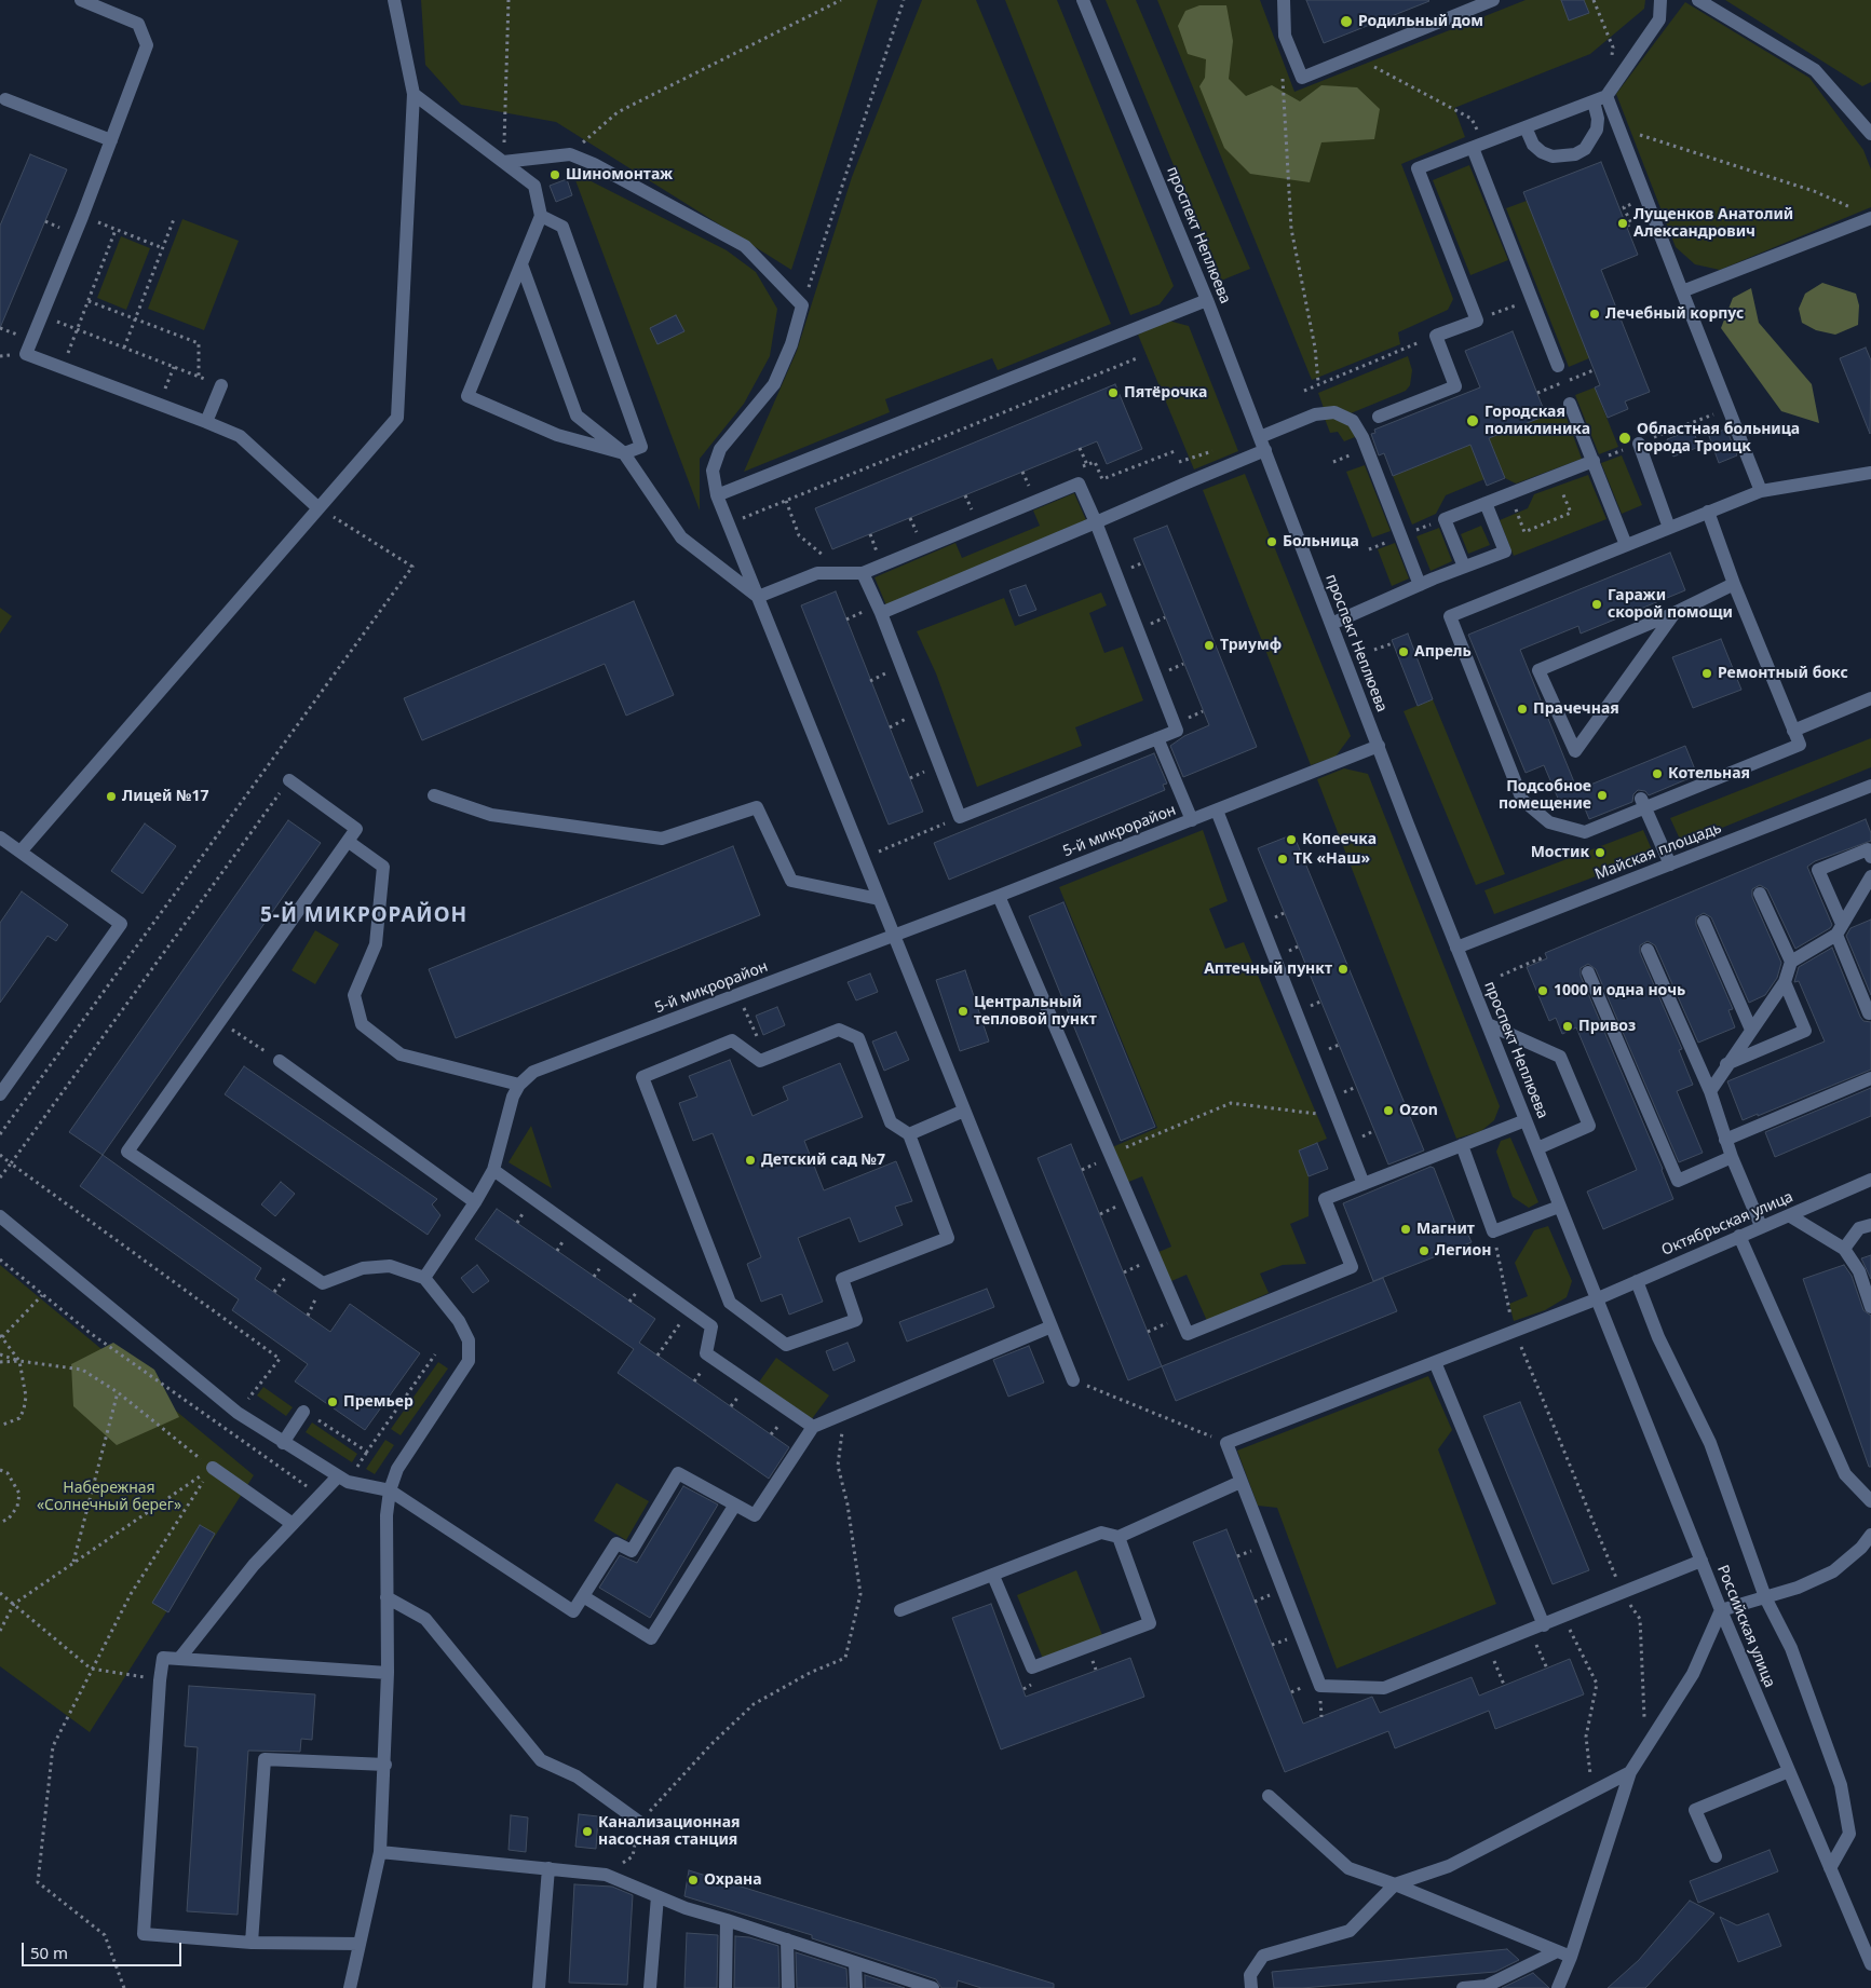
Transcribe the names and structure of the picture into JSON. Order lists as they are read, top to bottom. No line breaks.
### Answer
{"streets":{"street":["проспект Неплюева","5-й микрорайон","Майская площадь","Октябрьская улица","Российская улица"]},"crossings":[["проспект Неплюева","5-й микрорайон"],["проспект Неплюева","Майская площадь"],["проспект Неплюева","Октябрьская улица"],["проспект Неплюева","Российская улица"],["Октябрьская улица","Российская улица"]],"districts":["5-Й МИКРОРАЙОН"],"parks":["Набережная «Солнечный берег»"],"places":["Родильный дом","Шиномонтаж","Лущенков Анатолий Александрович","Лечебный корпус","Пятёрочка","Городская поликлиника","Областная больница города Троицк","Больница","Гаражи скорой помощи","Триумф","Апрель","Ремонтный бокс","Прачечная","Котельная","Подсобное помещение","Лицей №17","Копеечка","Мостик","ТК «Наш»","Аптечный пункт","1000 и одна ночь","Центральный тепловой пункт","Привоз","Ozon","Детский сад №7","Магнит","Легион","Премьер","Канализационная насосная станция","Охрана"],"scale_bar":"50 m"}
